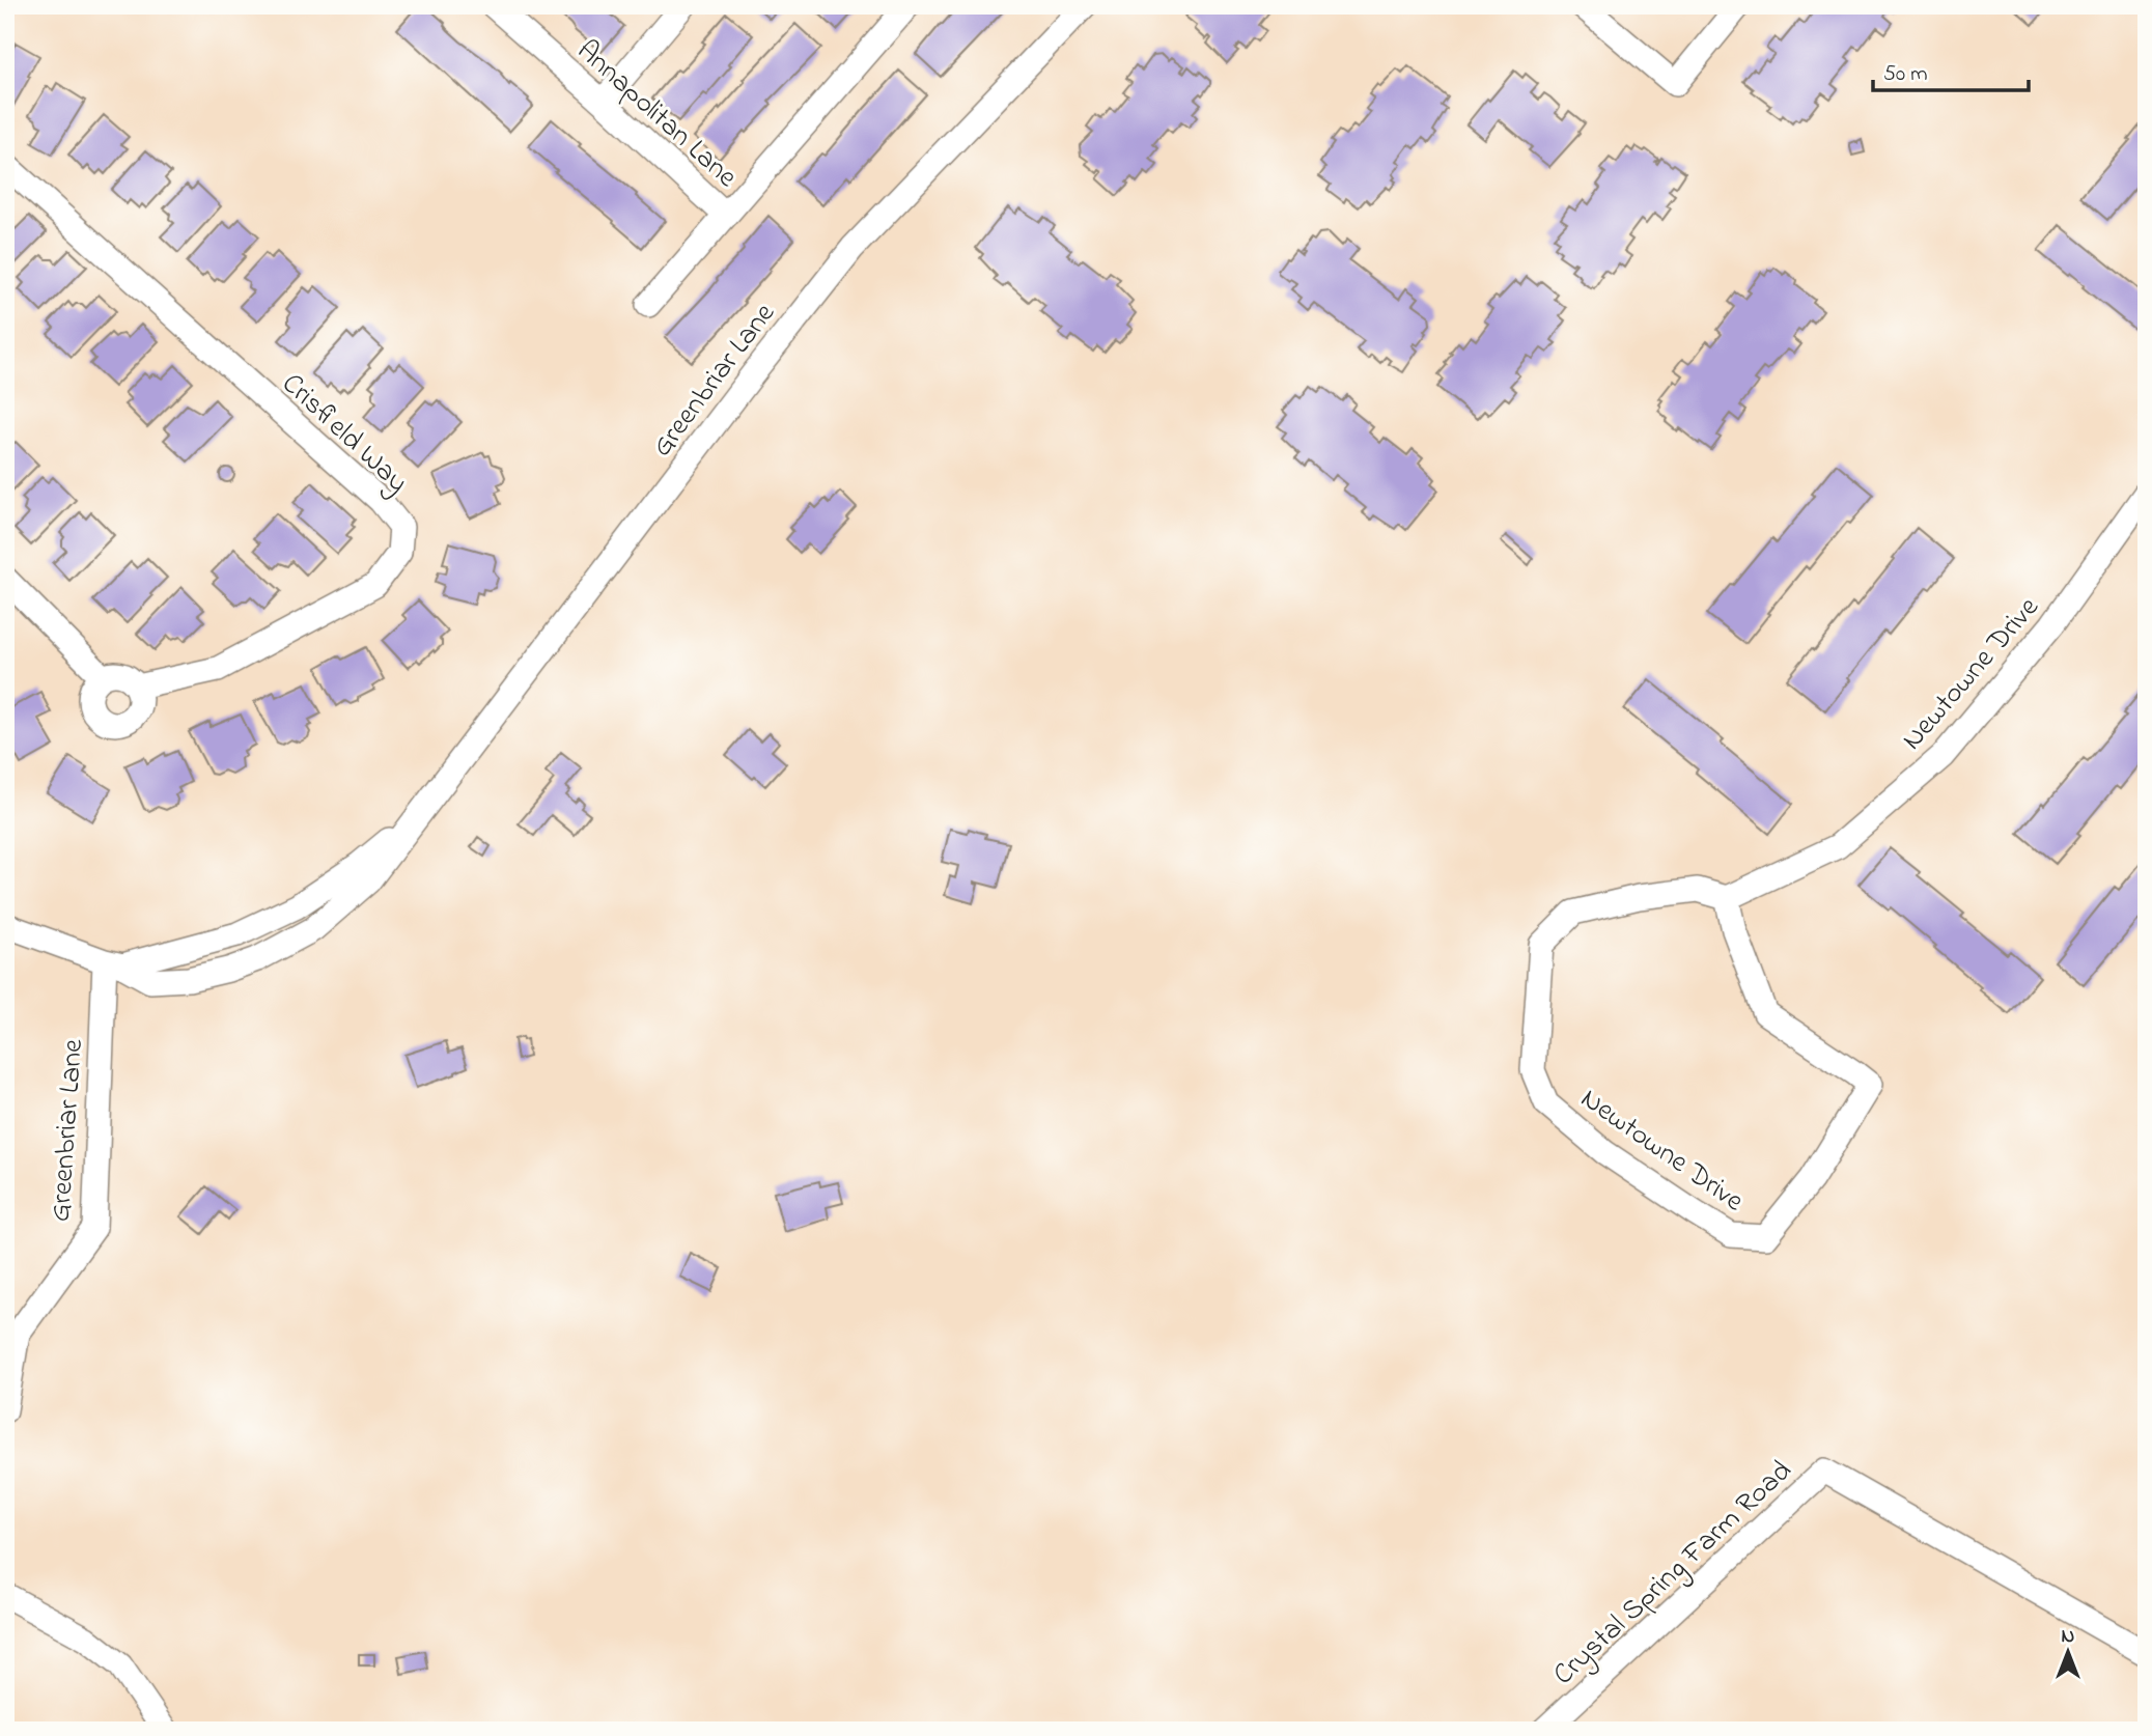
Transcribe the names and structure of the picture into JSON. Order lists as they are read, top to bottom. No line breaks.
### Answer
{"streets":{"street":["Annapolitan Lane","Greenbriar Lane","Crisfield Way","Newtowne Drive","Crystal Spring Farm Road"]},"scale_bar":"50 m","north":"top"}
